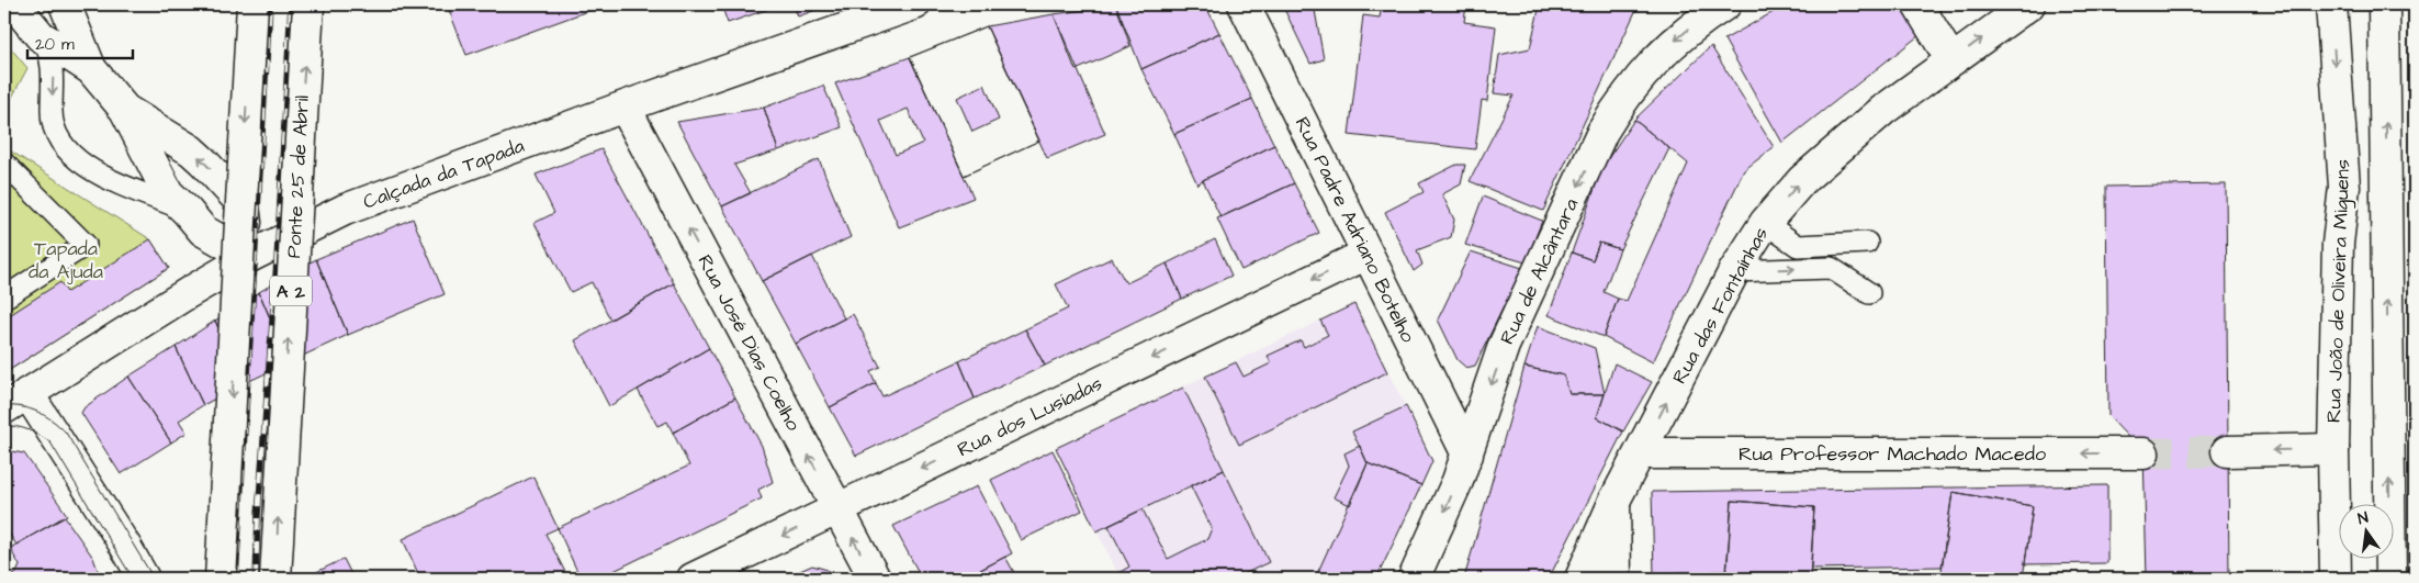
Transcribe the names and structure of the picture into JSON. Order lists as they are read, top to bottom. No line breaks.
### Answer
{"streets":{"main road":["Calçada da Tapada","Ponte 25 de Abril","Rua Padre Adriano Botelho","Rua de Alcântara","A 2","Rua João de Oliveira Miguens","Rua das Fontaínhas","Rua José Dias Coelho","Rua dos Lusíadas","Rua Professor Machado Macedo"]},"crossings":[["Calçada da Tapada","Rua José Dias Coelho"],["Rua Padre Adriano Botelho","Rua de Alcântara"],["Rua Padre Adriano Botelho","Rua dos Lusíadas"],["Rua das Fontaínhas","Rua Professor Machado Macedo"],["Rua José Dias Coelho","Rua dos Lusíadas"]],"one_way":["Rua de Alcântara","Rua das Fontaínhas","Rua José Dias Coelho","Rua dos Lusíadas","Rua Professor Machado Macedo"],"parks":["Tapada da Ajuda"],"scale_bar":"20 m","north":"top"}
